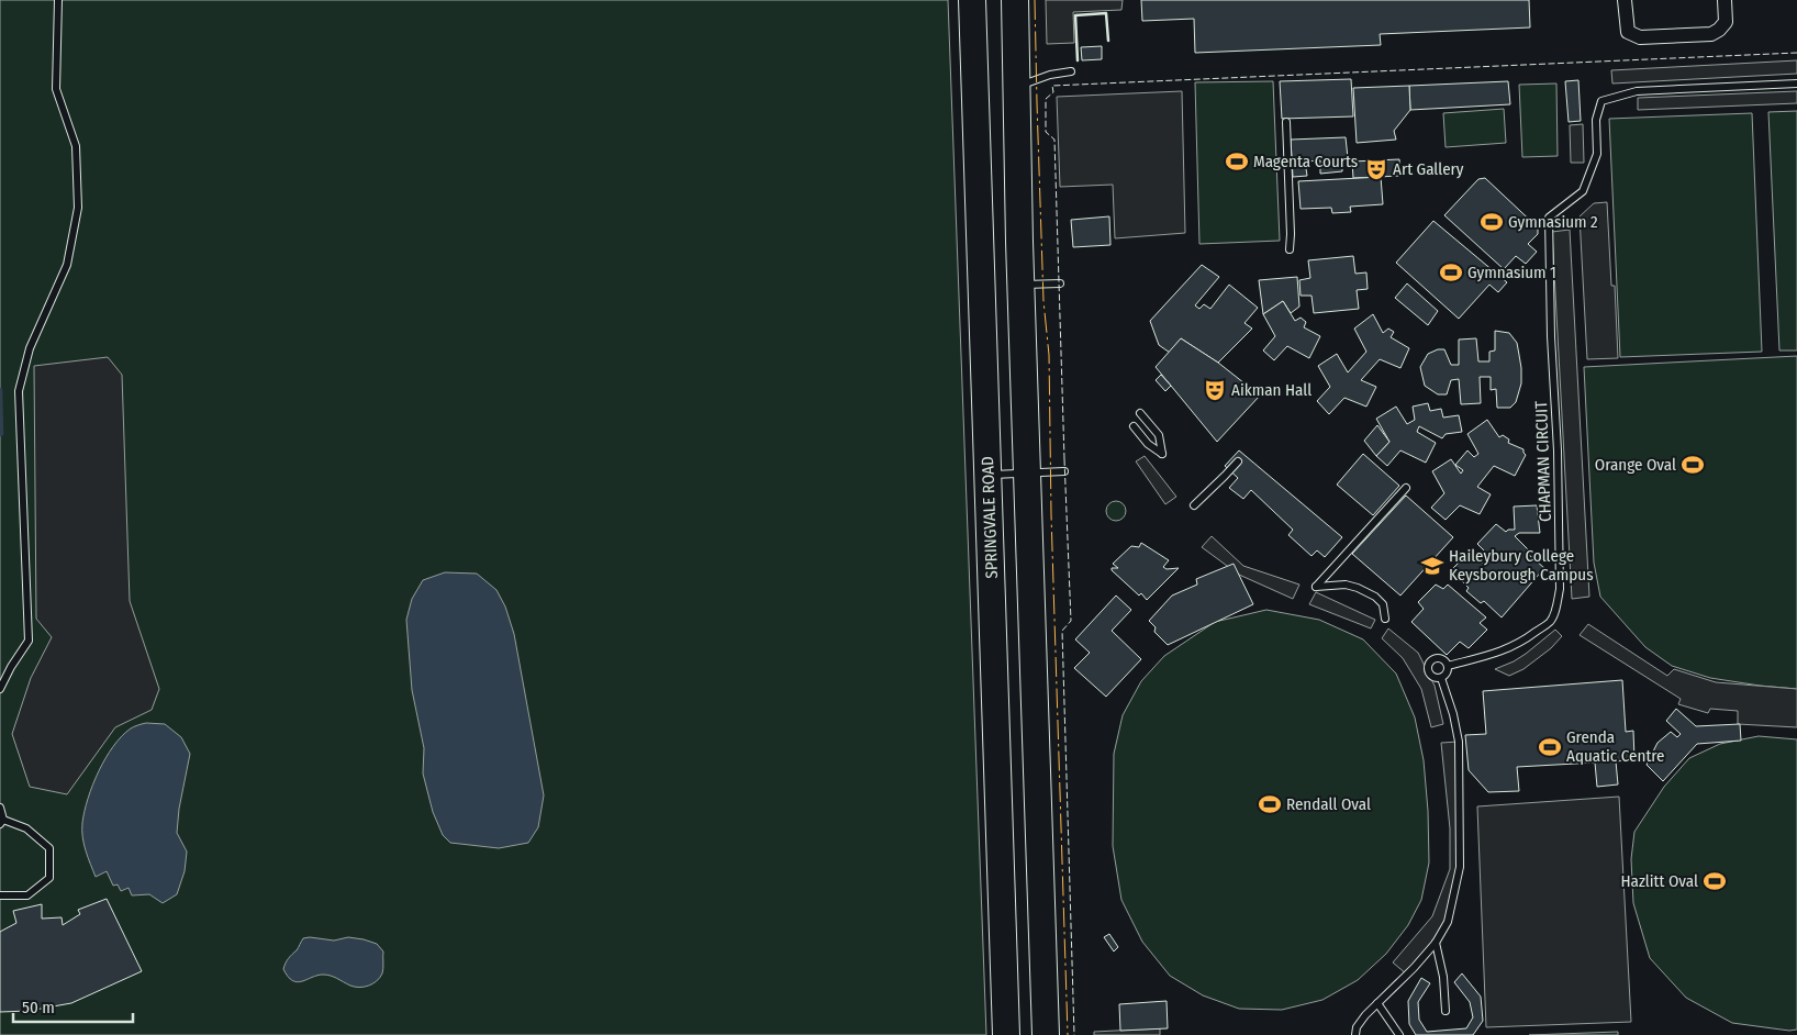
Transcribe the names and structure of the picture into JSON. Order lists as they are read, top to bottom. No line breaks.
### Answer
{"streets":{"highway":["SPRINGVALE ROAD"],"lane":["CHAPMAN CIRCUIT"]},"places":{"sports":["Magenta Courts","Gymnasium 2","Gymnasium 1","Orange Oval","Grenda Aquatic Centre","Rendall Oval","Hazlitt Oval"],"theatre":["Art Gallery","Aikman Hall"],"school or university":["Haileybury College Keysborough Campus"]},"scale_bar":"50 m"}
